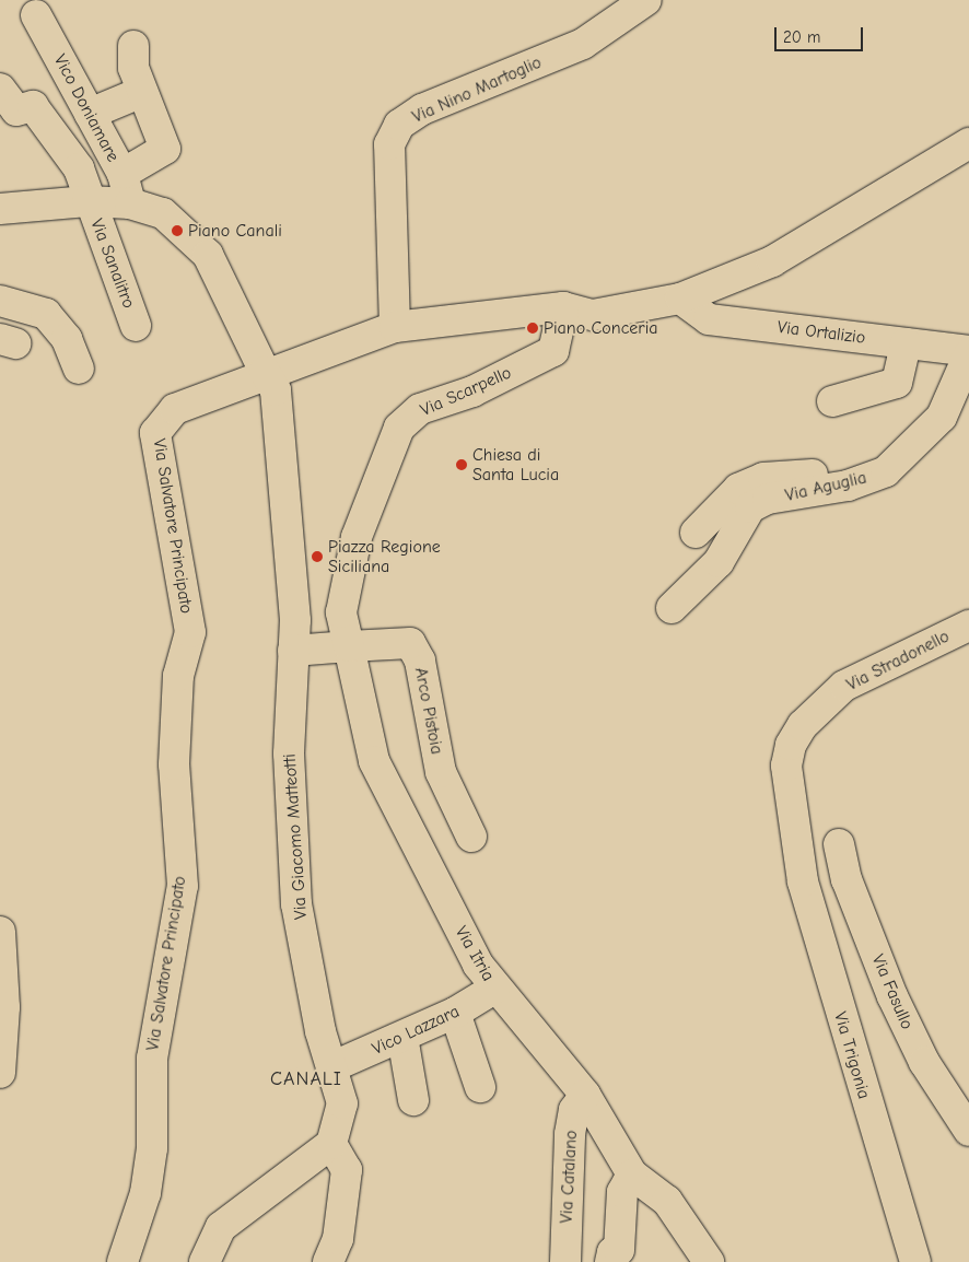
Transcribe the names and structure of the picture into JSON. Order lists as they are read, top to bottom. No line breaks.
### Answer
{"streets":{"street":["Via Nino Martoglio","Vico Doniamare","Via Sanalitro","Via Ortalizio","Via Scarpello","Via Aguglia","Via Salvatore Principato","Via Stradonello","Arco Pistoia","Via Giacomo Matteotti","Via Itria","Via Fasullo","Vico Lazzara","Via Trigonia","Via Catalano"]},"crossings":[["Via Nino Martoglio","Via Salvatore Principato"],["Via Ortalizio","Via Aguglia"],["Via Scarpello","Via Salvatore Principato"],["Via Scarpello","Arco Pistoia"],["Via Scarpello","Via Itria"],["Via Stradonello","Via Trigonia"],["Arco Pistoia","Via Itria"],["Via Giacomo Matteotti","Vico Lazzara"],["Via Itria","Vico Lazzara"],["Via Itria","Via Catalano"]],"districts":["CANALI"],"places":["Piano Canali","Piano Conceria","Chiesa di Santa Lucia","Piazza Regione Siciliana"],"scale_bar":"20 m"}
